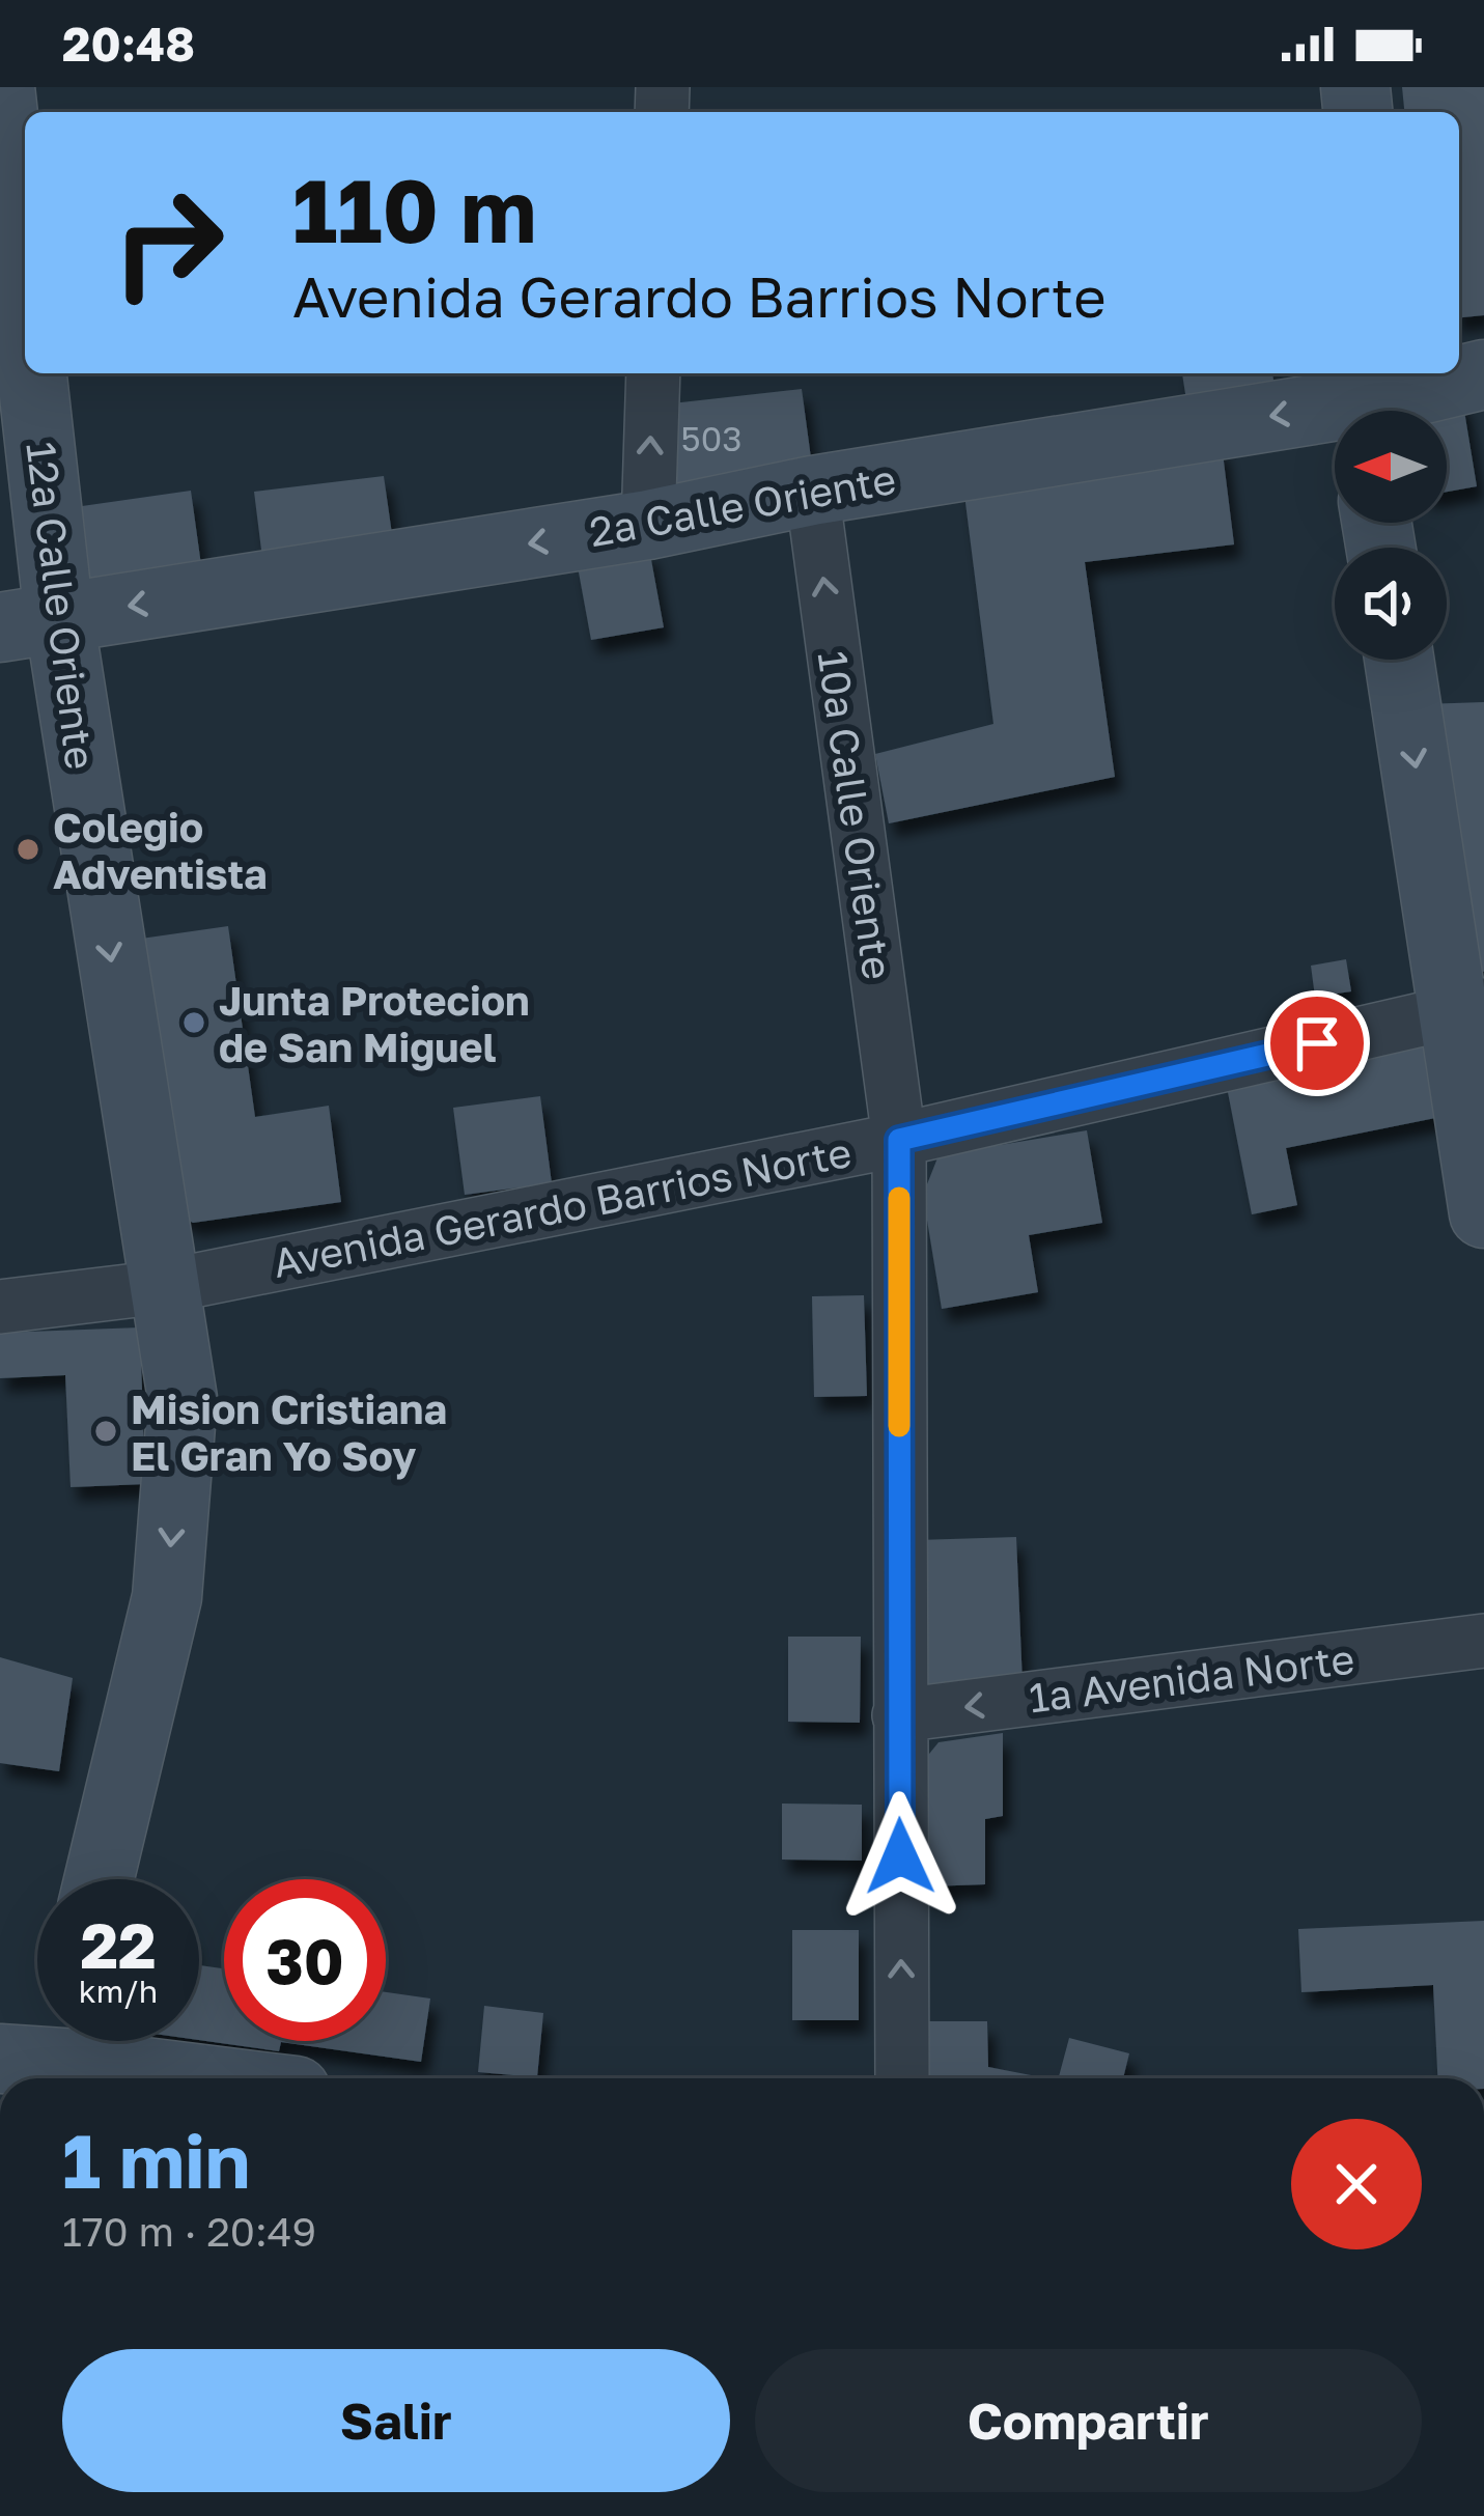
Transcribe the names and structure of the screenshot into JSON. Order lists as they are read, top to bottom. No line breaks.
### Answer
{"streets":{"street":["2a Calle Oriente","12a Calle Oriente","10a Calle Oriente","Avenida Gerardo Barrios Norte","1a Avenida Norte"]},"crossings":[["2a Calle Oriente","12a Calle Oriente"],["2a Calle Oriente","10a Calle Oriente"],["12a Calle Oriente","Avenida Gerardo Barrios Norte"],["10a Calle Oriente","Avenida Gerardo Barrios Norte"],["10a Calle Oriente","1a Avenida Norte"]],"one_way":["2a Calle Oriente","12a Calle Oriente","10a Calle Oriente","1a Avenida Norte"],"places":["Colegio Adventista","Junta Protecion de San Miguel","Mision Cristiana El Gran Yo Soy"],"house_numbers":["503"],"north":"left","page":{"status":"20:48","turn":["110 m","Avenida Gerardo Barrios Norte"],"speed":"22 km/h","limit":"30","heading":["1 min","170 m · 20:49"],"buttons":["Salir","Compartir"]}}
